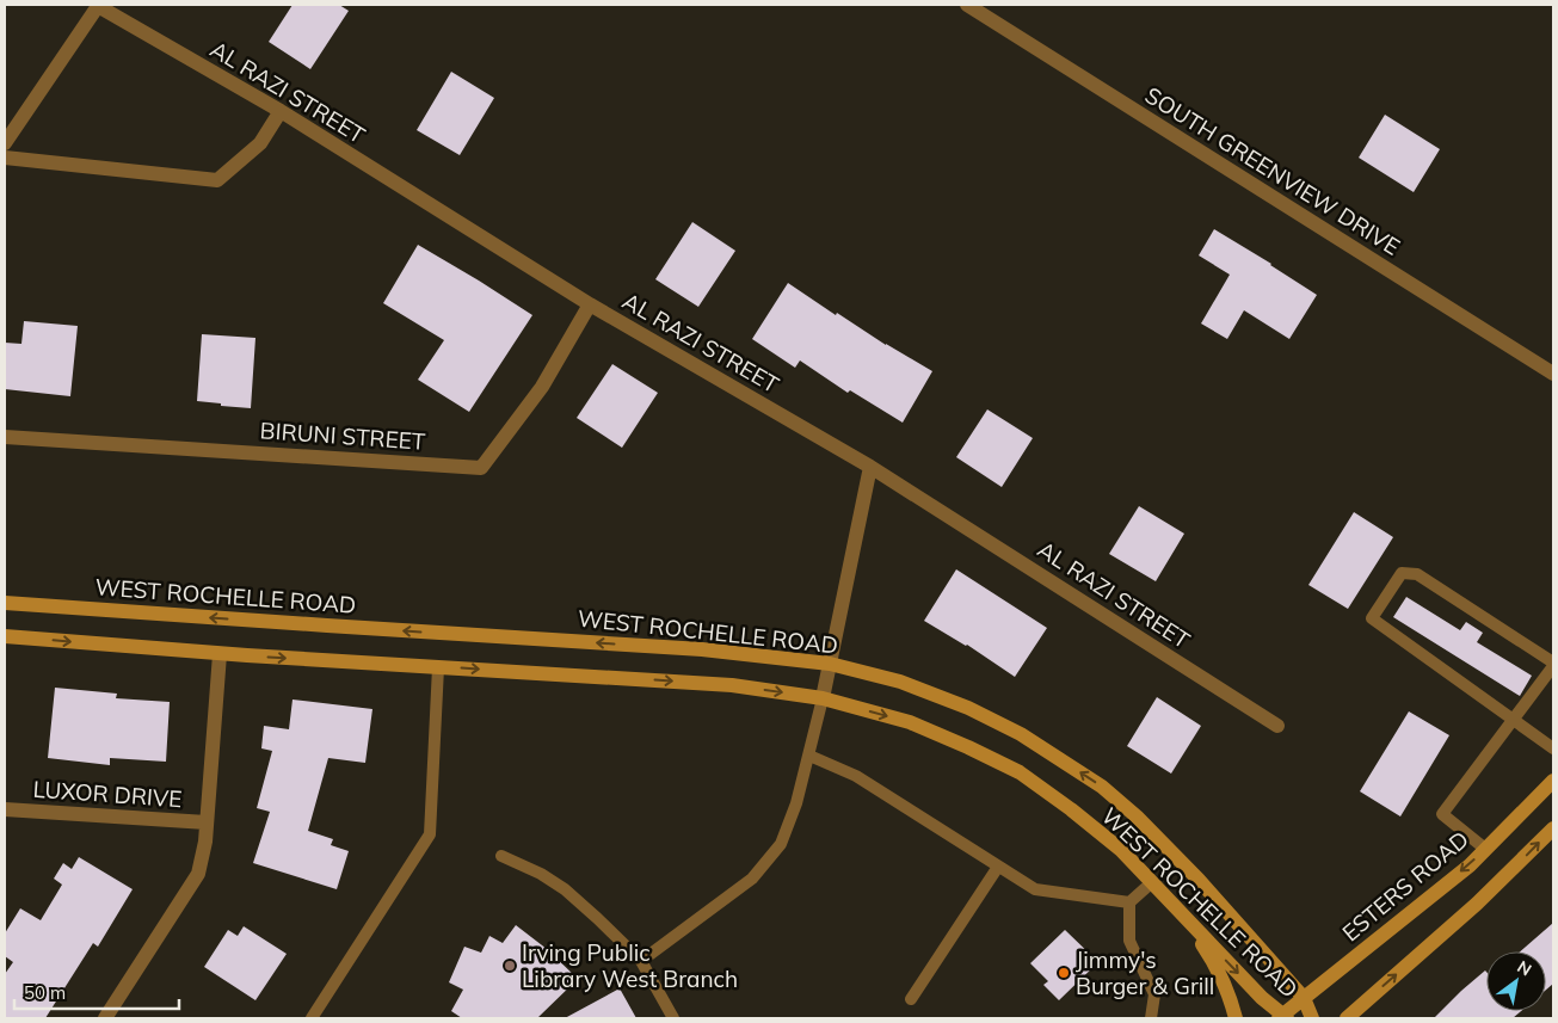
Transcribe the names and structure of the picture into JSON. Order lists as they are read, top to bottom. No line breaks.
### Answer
{"streets":{"street":["AL RAZI STREET","SOUTH GREENVIEW DRIVE","BIRUNI STREET","WEST ROCHELLE ROAD","LUXOR DRIVE","ESTERS ROAD"]},"crossings":[["AL RAZI STREET","BIRUNI STREET"],["WEST ROCHELLE ROAD","ESTERS ROAD"]],"places":["Irving Public Library West Branch","Jimmy's Burger & Grill"],"scale_bar":"50 m","north":"top right"}
